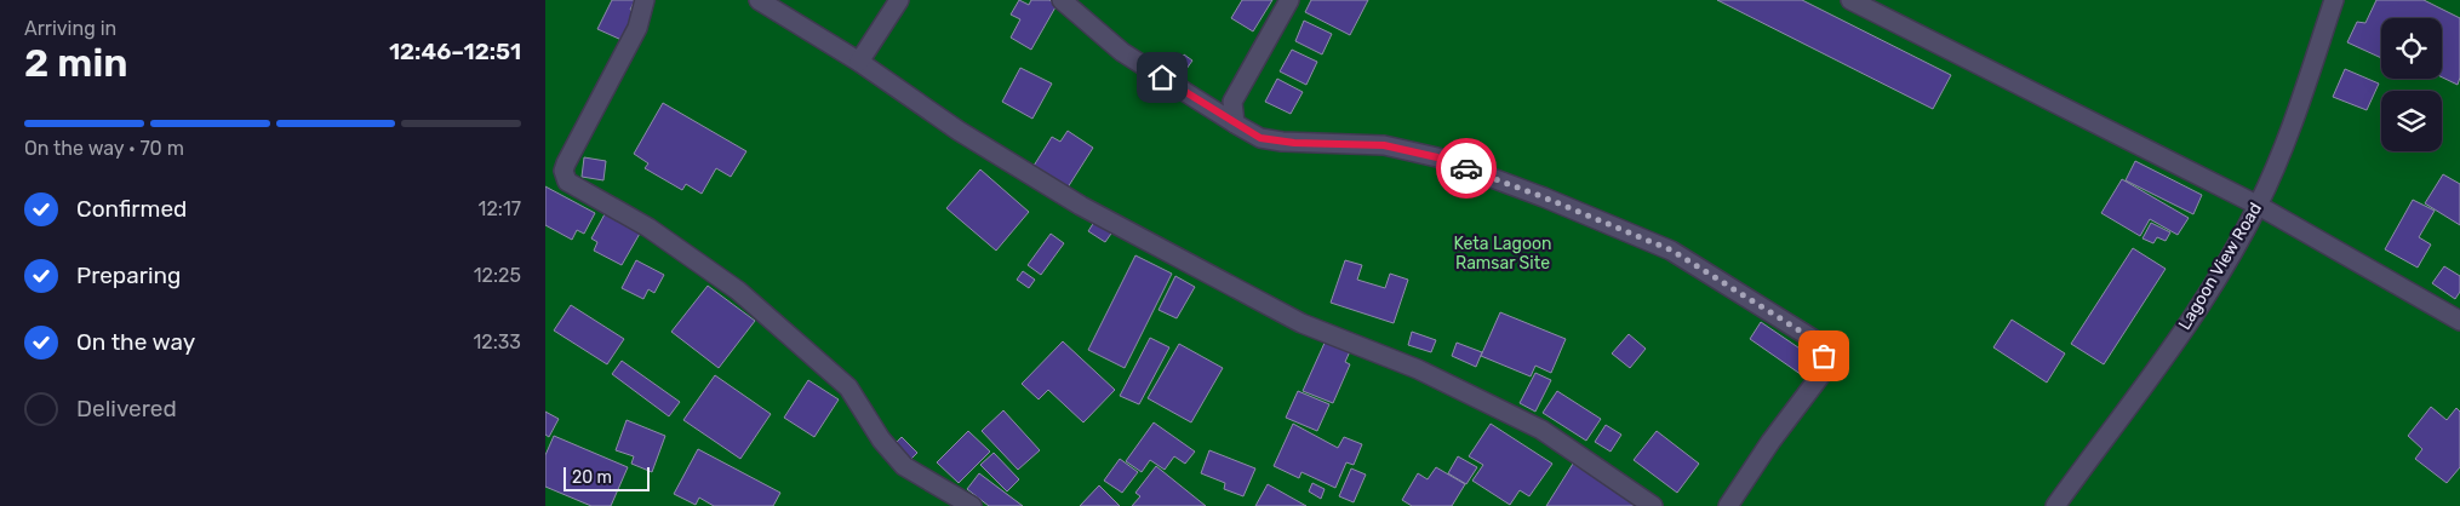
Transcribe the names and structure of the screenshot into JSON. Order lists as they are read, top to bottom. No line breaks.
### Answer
{"streets":{"street":["Lagoon View Road"]},"parks":["Keta Lagoon Ramsar Site"],"scale_bar":"20 m","page":{"heading":["2 min","Arriving in","12:46–12:51"],"bar":"On the way · 70 m","list":[["Confirmed","12:17"],["Preparing","12:25"],["On the way","12:33"],"Delivered"],"scale":"20 m"}}
